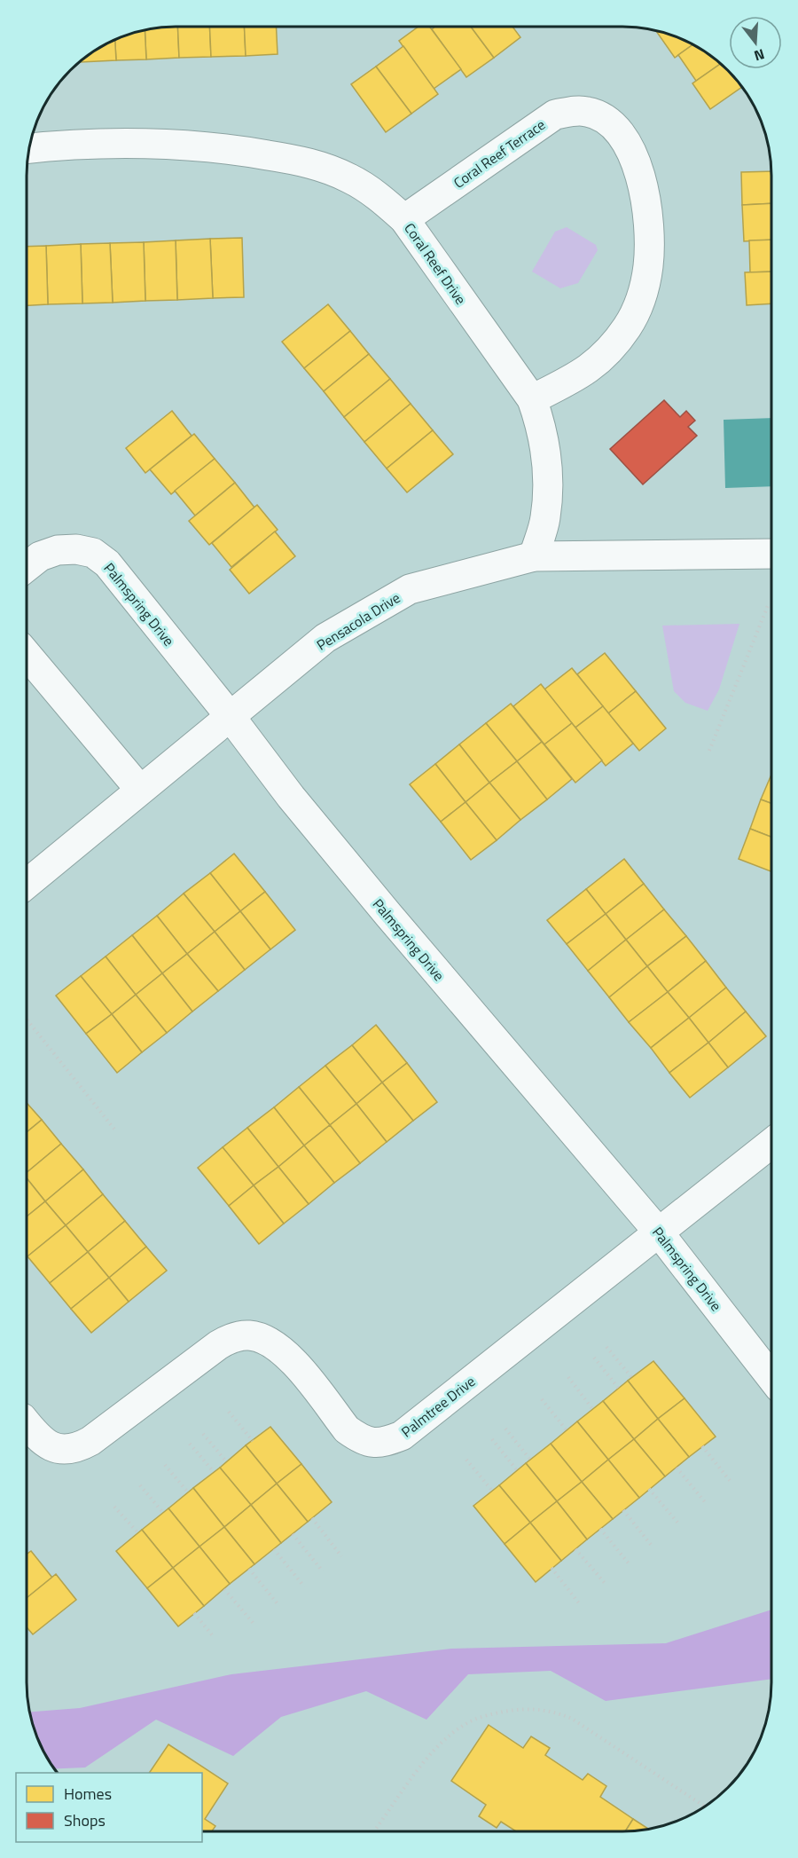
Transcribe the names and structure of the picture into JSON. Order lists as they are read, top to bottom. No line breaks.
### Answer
{"streets":{"street":["Coral Reef Terrace","Coral Reef Drive","Palmspring Drive","Pensacola Drive","Palmtree Drive"]},"crossings":[["Coral Reef Terrace","Coral Reef Drive"],["Coral Reef Drive","Pensacola Drive"],["Palmspring Drive","Pensacola Drive"],["Palmspring Drive","Palmtree Drive"]],"legend":["Homes","Shops"],"north":"bottom"}
